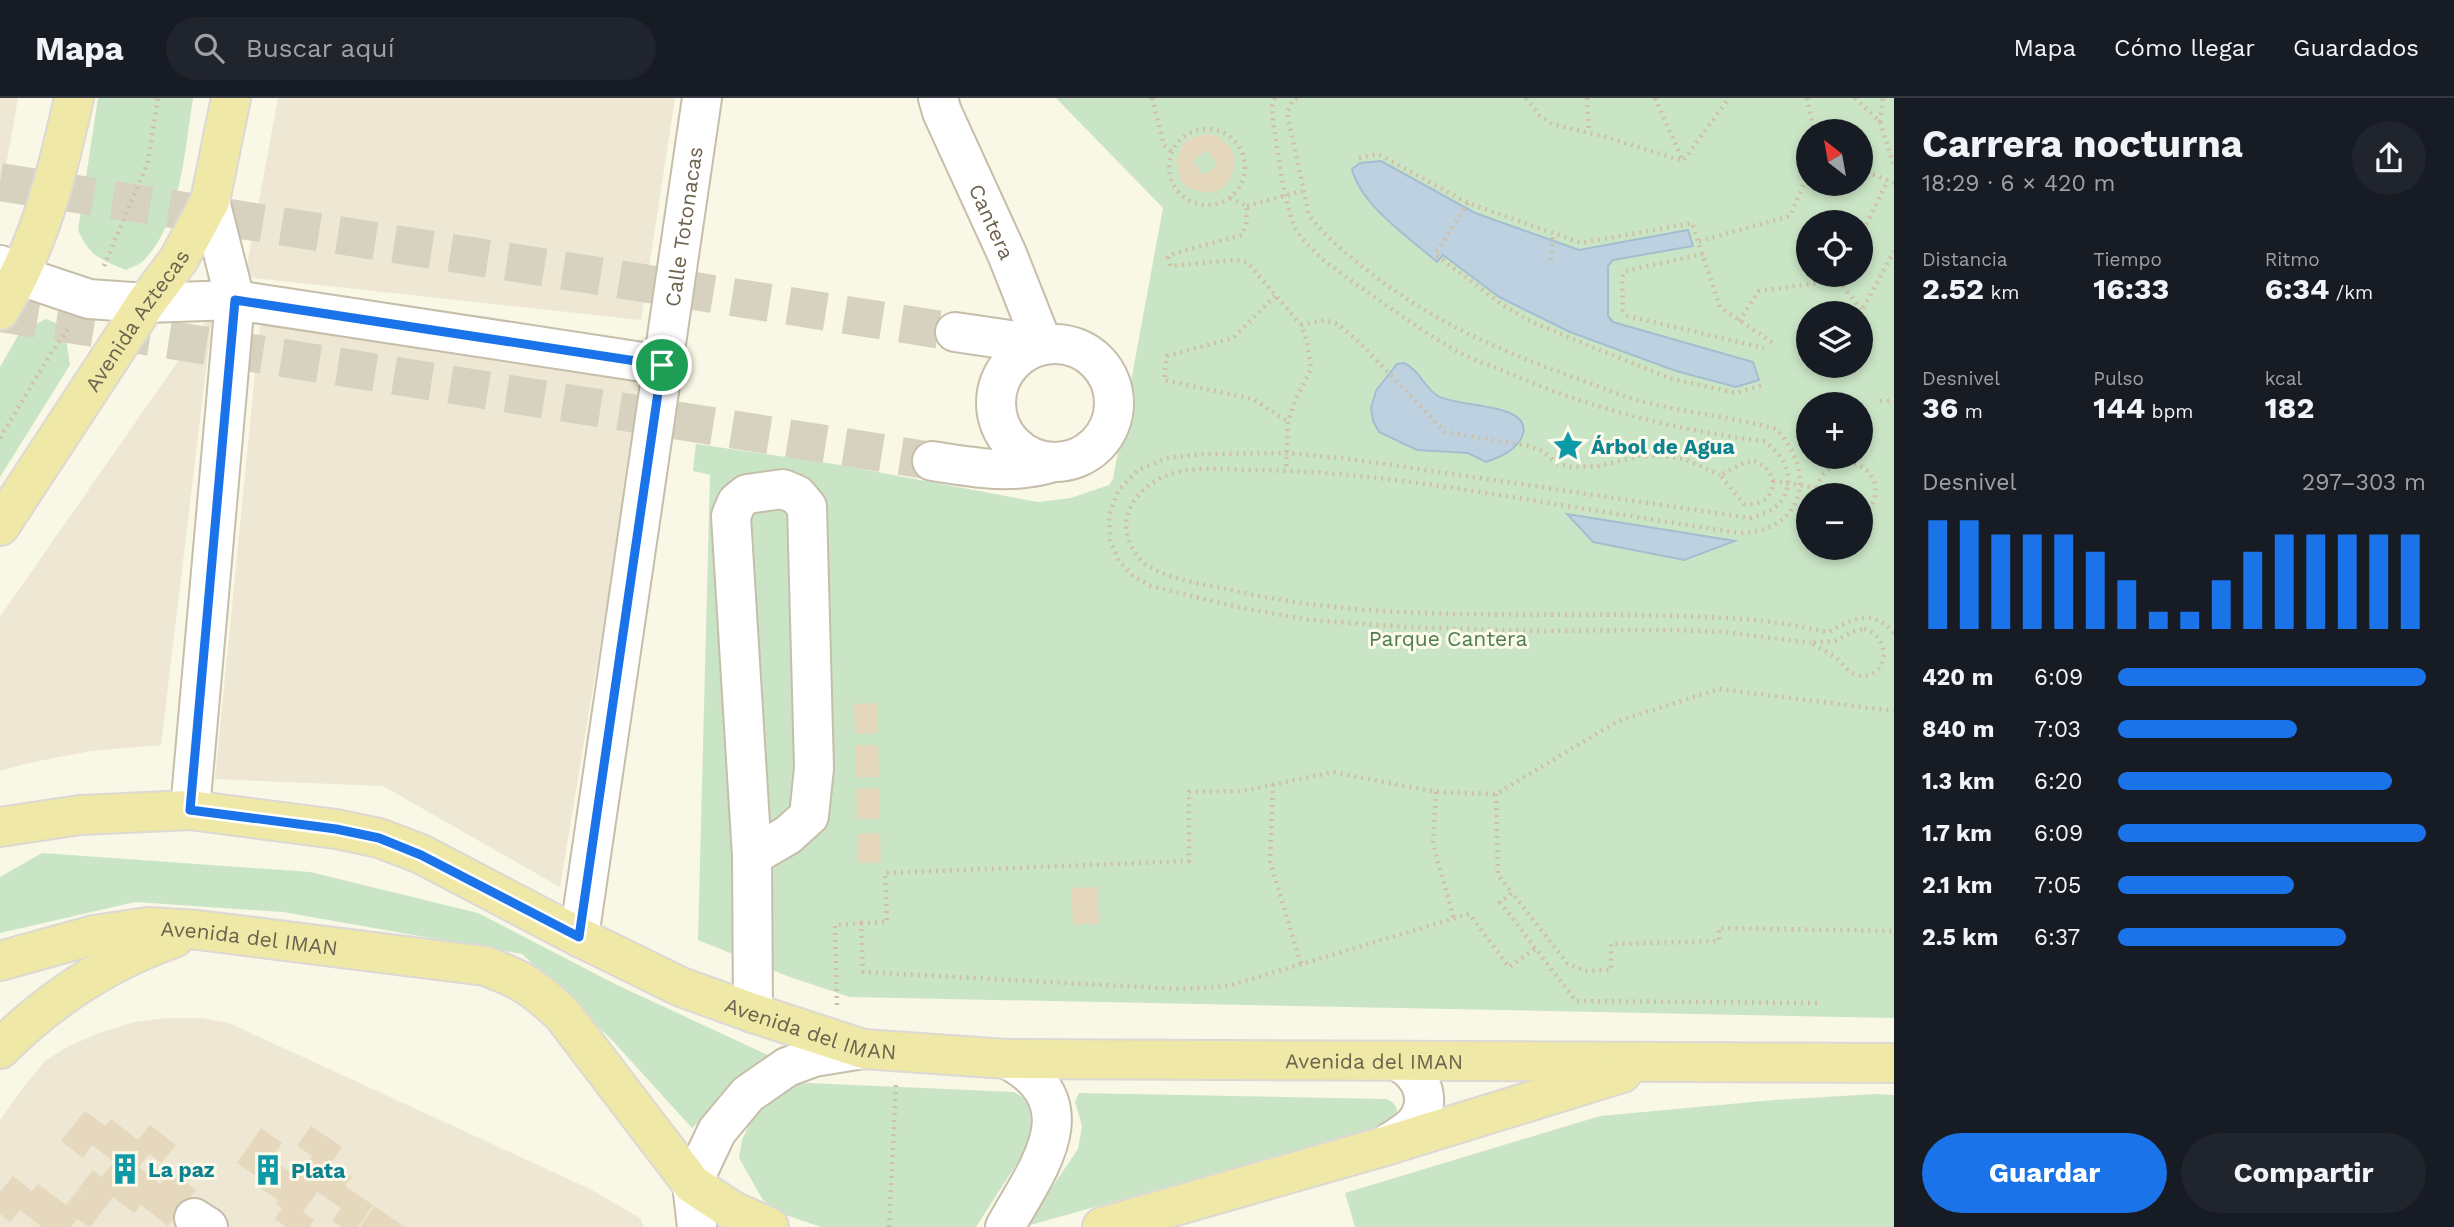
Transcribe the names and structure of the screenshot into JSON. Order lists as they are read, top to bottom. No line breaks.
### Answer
{"streets":{"main road":["Avenida Aztecas","Avenida del IMAN"],"street":["Cantera","Calle Totonacas"]},"crossings":[["Calle Totonacas","Avenida del IMAN"]],"parks":["Parque Cantera"],"places":{"place":["Árbol de Agua"],"building":["La paz","Plata"]},"north":"top left","page":{"header":"Mapa","search":"Buscar aquí","nav":["Mapa","Cómo llegar","Guardados"],"heading":["Carrera nocturna","18:29 · 6 × 420 m"],"map_buttons":["+","−"],"stats":[["Distancia","2.52 km"],["Tiempo","16:33"],["Ritmo","6:34 /km"],["Desnivel","36 m"],["Pulso","144 bpm"],["kcal","182"]],"chart":["Desnivel","297–303 m"],"list":[{"name":"420 m","note":"6:09"},{"name":"840 m","note":"7:03"},{"name":"1.3 km","note":"6:20"},{"name":"1.7 km","note":"6:09"},{"name":"2.1 km","note":"7:05"},{"name":"2.5 km","note":"6:37"}],"buttons":["Guardar","Compartir"]}}
